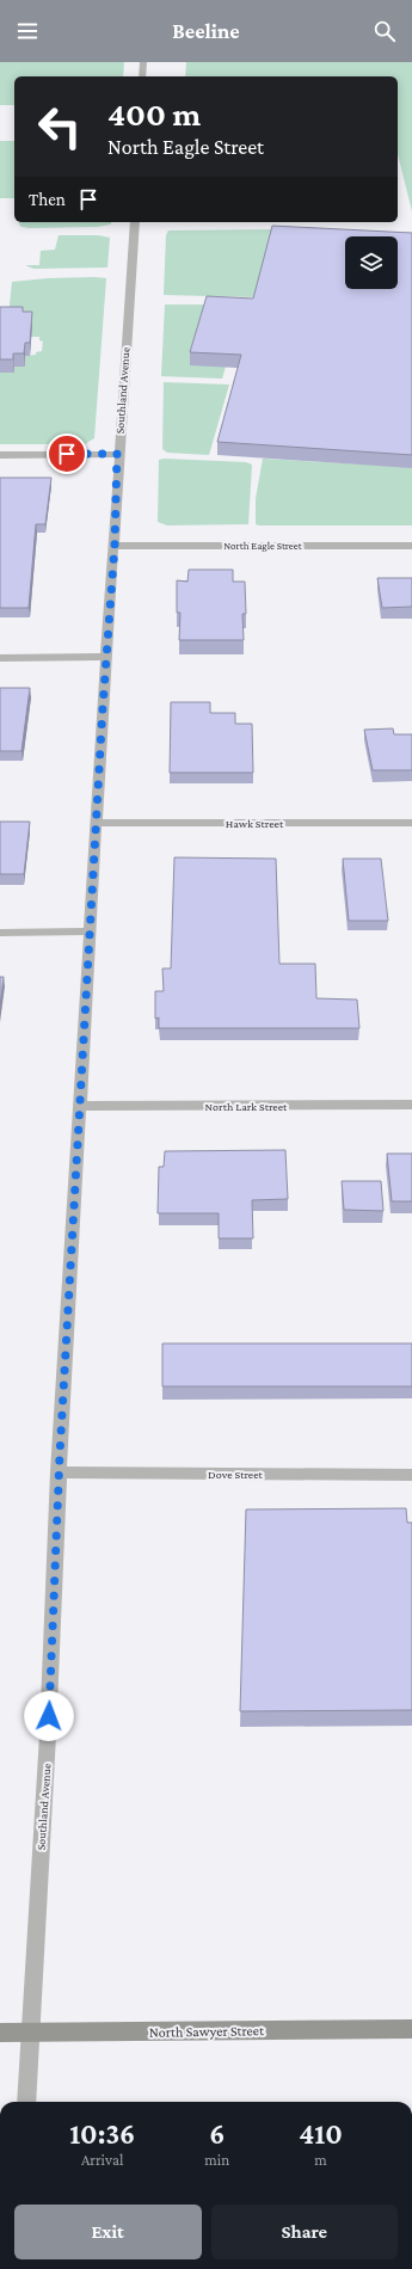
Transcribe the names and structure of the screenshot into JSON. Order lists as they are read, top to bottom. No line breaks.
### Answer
{"streets":{"street":["Southland Avenue","North Eagle Street","Hawk Street","North Lark Street","Dove Street","North Sawyer Street"]},"crossings":[["Southland Avenue","North Eagle Street"],["Southland Avenue","Hawk Street"],["Southland Avenue","North Lark Street"],["Southland Avenue","Dove Street"],["Southland Avenue","North Sawyer Street"]],"page":{"header":"Beeline","turn":["400 m","North Eagle Street"],"then":"Then","eta":["10:36","Arrival","6","min","410","m"],"buttons":["Exit","Share"]}}
